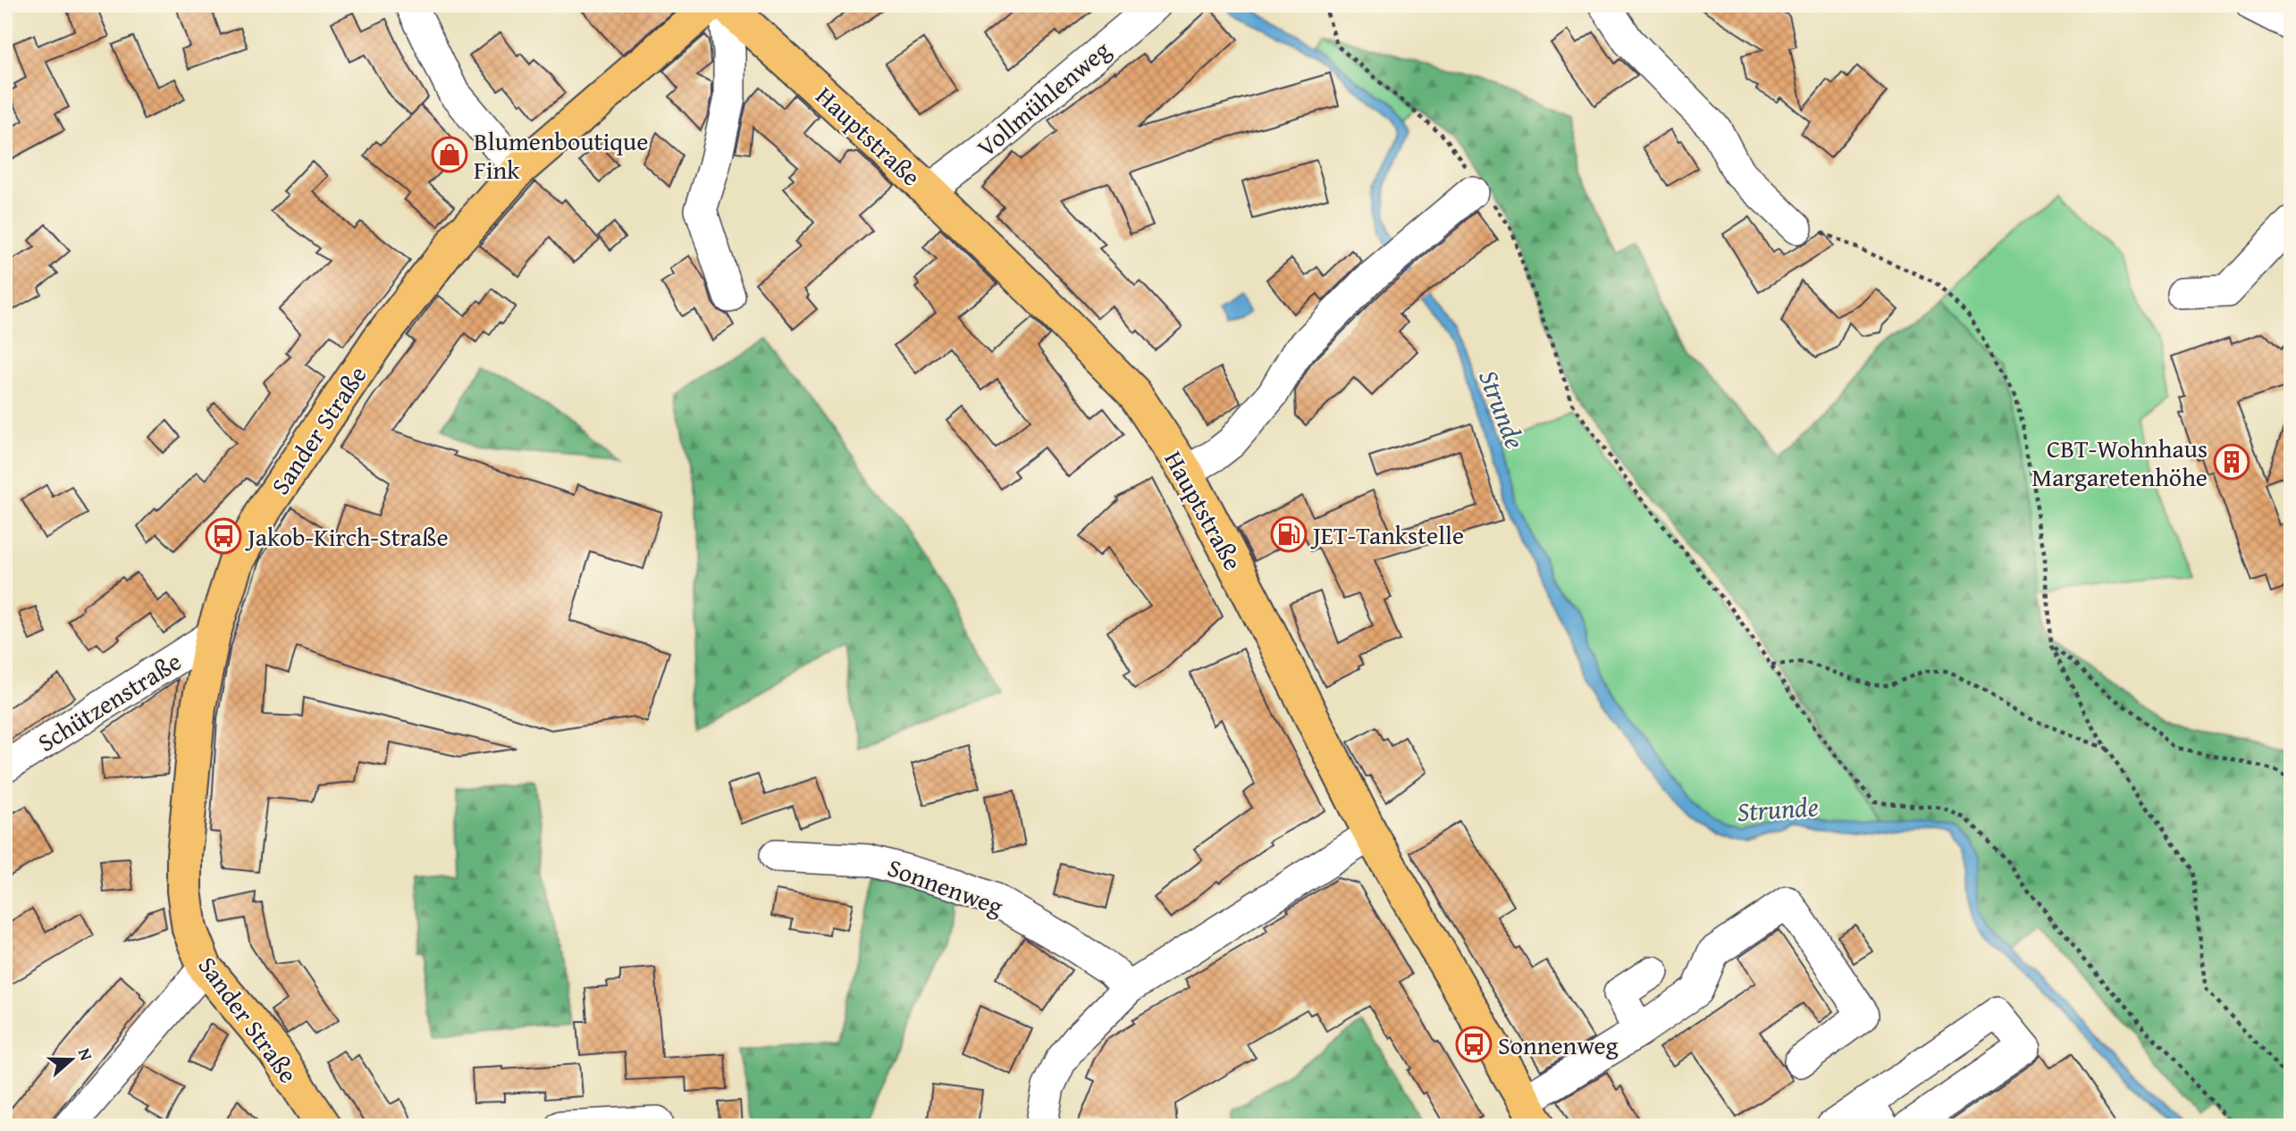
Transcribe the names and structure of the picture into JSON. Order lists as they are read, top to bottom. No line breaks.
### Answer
{"streets":{"main road":["Hauptstraße","Sander Straße"],"street":["Vollmühlenweg","Schützenstraße","Sonnenweg"]},"crossings":[["Vollmühlenweg","Hauptstraße"],["Sander Straße","Schützenstraße"]],"water":["Strunde"],"places":{"shop":["Blumenboutique Fink"],"building":["CBT-Wohnhaus Margaretenhöhe"],"fuel station":["JET-Tankstelle"],"bus stop":["Jakob-Kirch-Straße","Sonnenweg"]},"north":"right"}
